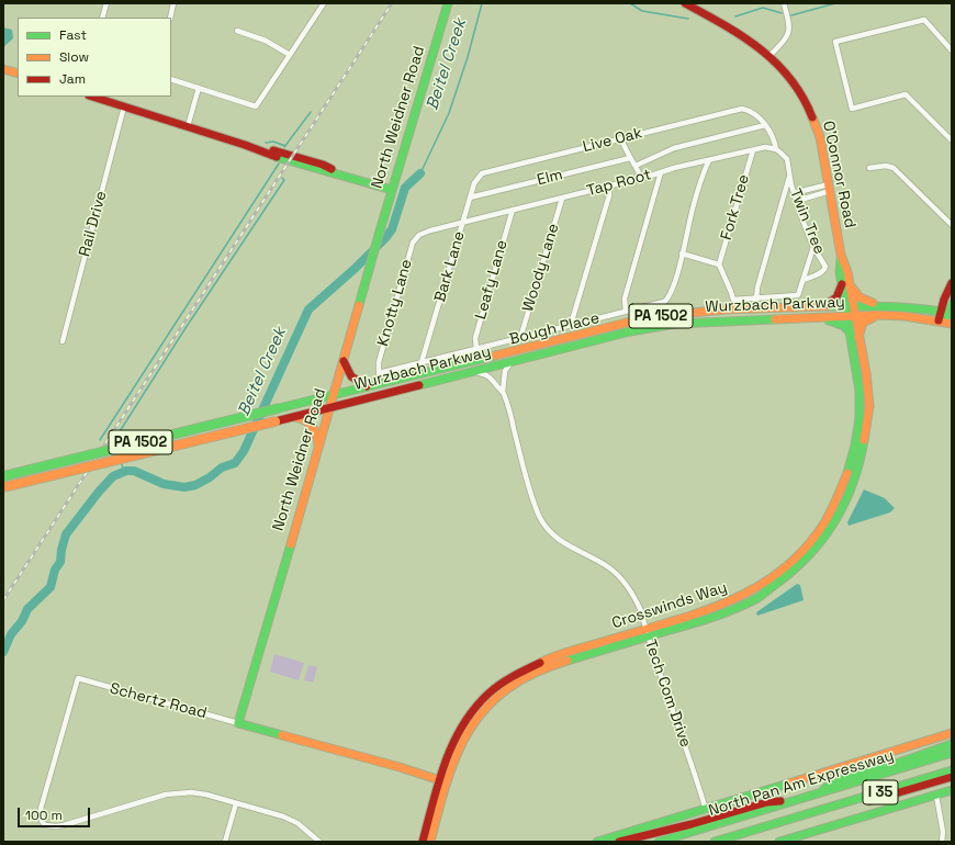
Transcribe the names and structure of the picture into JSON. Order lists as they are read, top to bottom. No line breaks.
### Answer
{"streets":{"main road":["North Weidner Road","O'Connor Road","Wurzbach Parkway","PA 1502","Crosswinds Way","North Pan Am Expressway","I 35"],"street":["Live Oak","Elm","Tap Root","Fork Tree","Twin Tree","Rail Drive","Bark Lane","Woody Lane","Leafy Lane","Knotty Lane","Bough Place","Tech Com Drive","Schertz Road"]},"crossings":[["North Weidner Road","Wurzbach Parkway"],["North Weidner Road","Schertz Road"],["Live Oak","Twin Tree"],["Live Oak","Bark Lane"],["O'Connor Road","Wurzbach Parkway"],["O'Connor Road","Crosswinds Way"],["Elm","Bark Lane"],["Tap Root","Fork Tree"],["Tap Root","Twin Tree"],["Tap Root","Bark Lane"],["Tap Root","Woody Lane"],["Tap Root","Leafy Lane"],["Tap Root","Knotty Lane"],["Bark Lane","Bough Place"],["Woody Lane","Bough Place"],["Leafy Lane","Bough Place"],["Knotty Lane","Bough Place"],["Wurzbach Parkway","Crosswinds Way"],["Wurzbach Parkway","Tech Com Drive"],["Crosswinds Way","Tech Com Drive"]],"water":["Beitel Creek"],"legend":["Fast","Slow","Jam"],"scale_bar":"100 m"}
